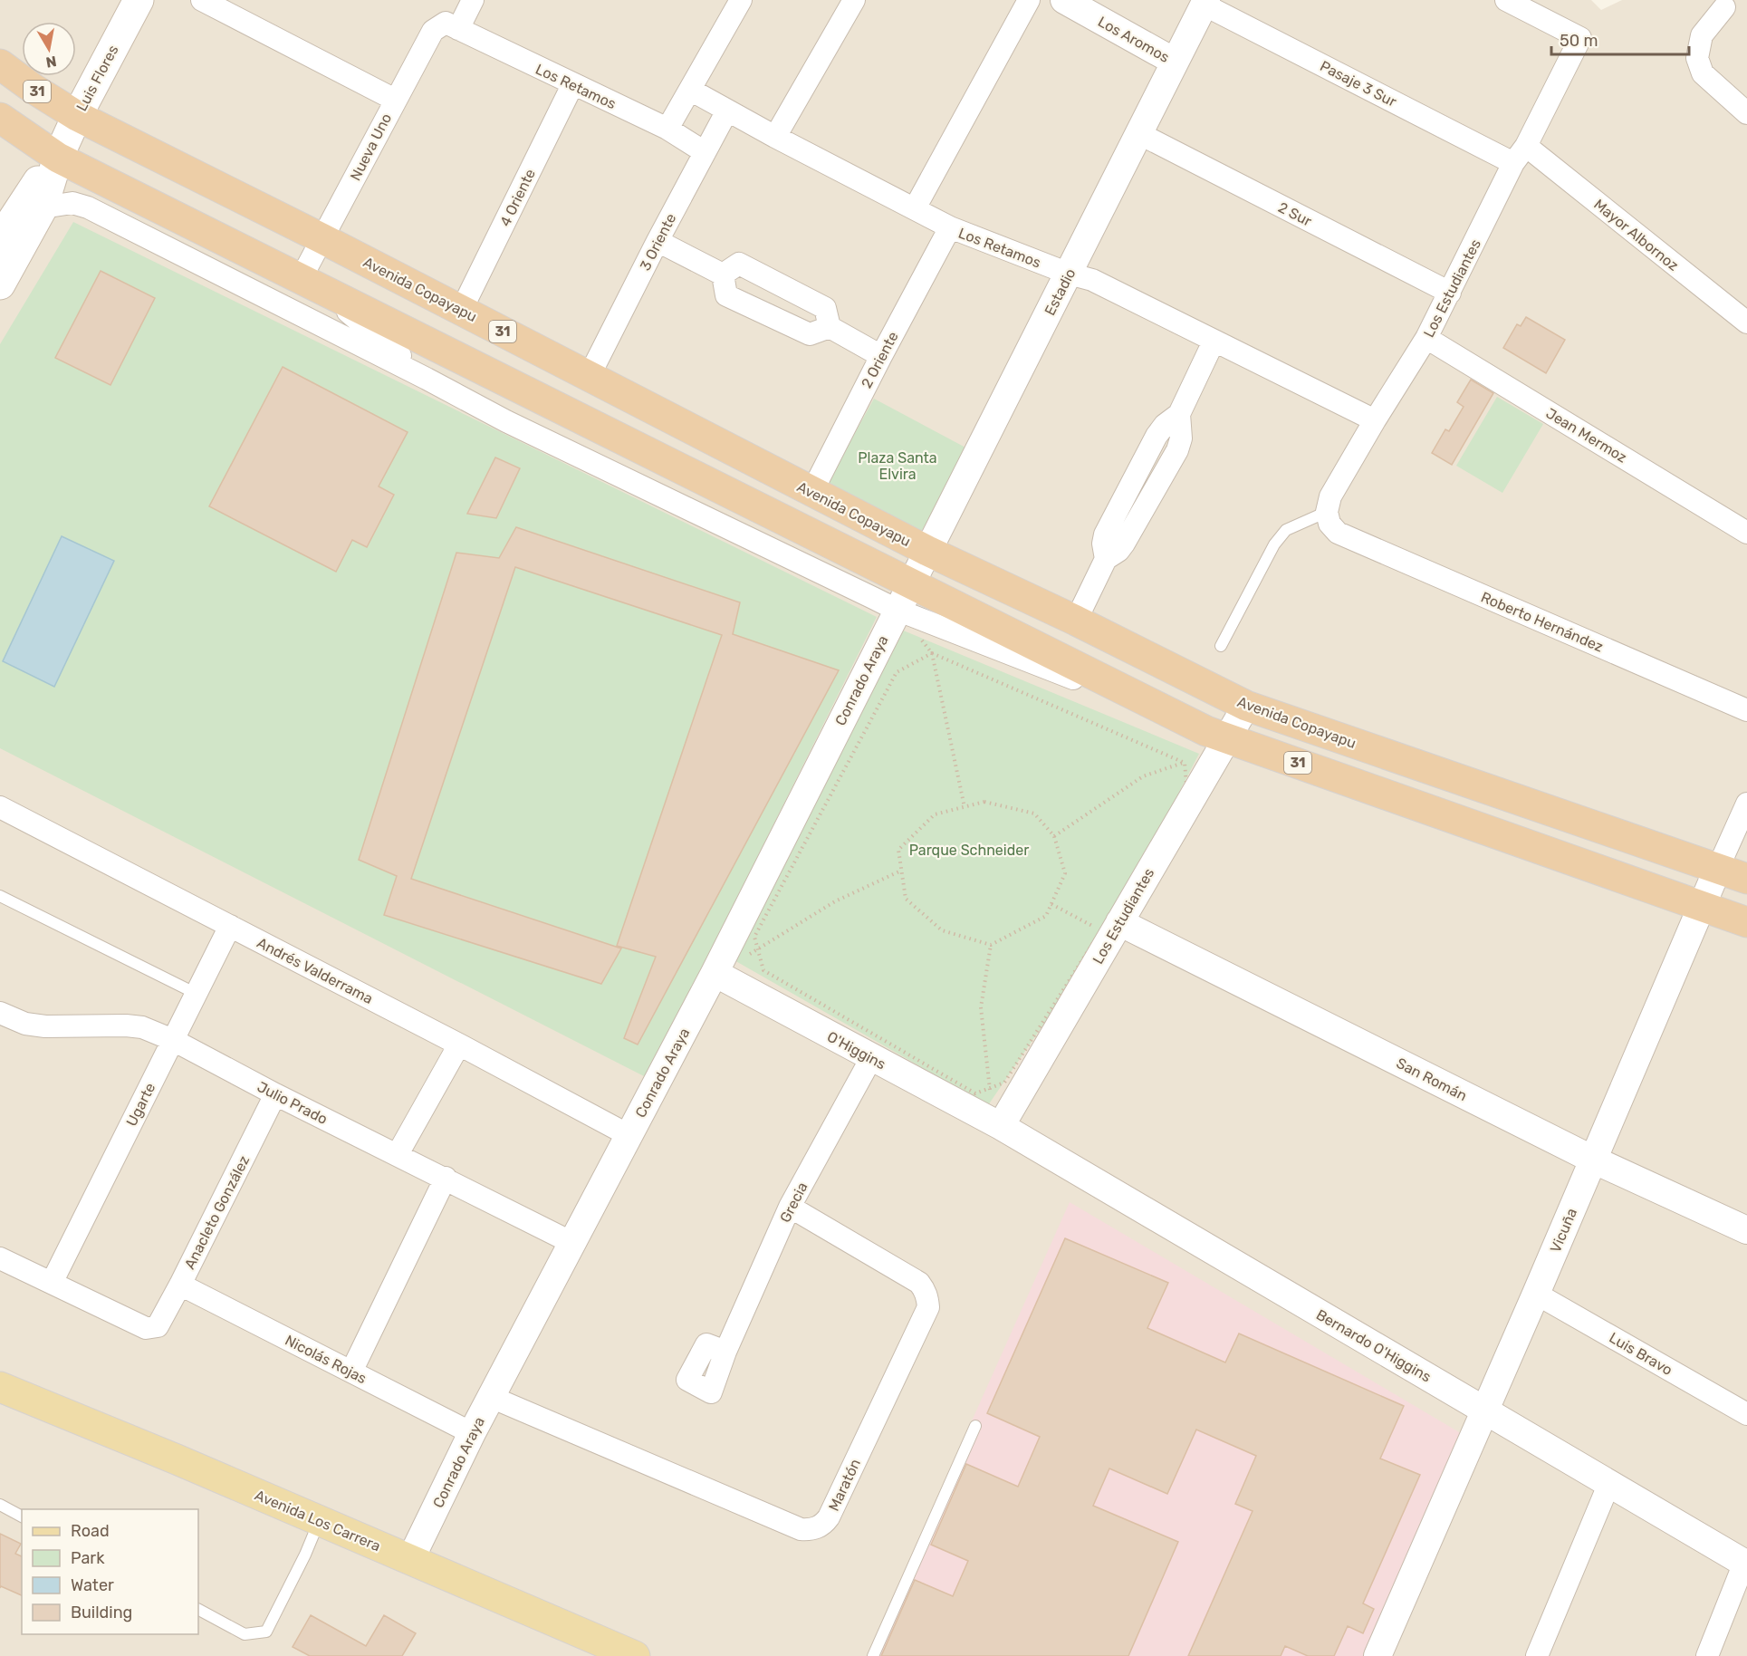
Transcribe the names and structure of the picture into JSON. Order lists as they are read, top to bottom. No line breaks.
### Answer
{"streets":{"highway":["31","Avenida Copayapu"],"main road":["Luis Flores","Avenida Los Carrera"],"street":["Los Aromos","Pasaje 3 Sur","Los Retamos","Nueva Uno","4 Oriente","2 Sur","Mayor Albornoz","3 Oriente","Los Estudiantes","Estadio","2 Oriente","Jean Mermoz","Roberto Hernández","Conrado Araya","Andrés Valderrama","O'Higgins","San Román","Julio Prado","Ugarte","Grecia","Anacleto González","Vicuña","Bernardo O'Higgins","Luis Bravo","Nicolás Rojas","Maratón"]},"crossings":[["Los Aromos","Estadio"],["Luis Flores","31"],["Luis Flores","Avenida Copayapu"],["Pasaje 3 Sur","Mayor Albornoz"],["Pasaje 3 Sur","Los Estudiantes"],["Pasaje 3 Sur","Estadio"],["Los Retamos","Nueva Uno"],["Los Retamos","4 Oriente"],["Los Retamos","3 Oriente"],["Los Retamos","Los Estudiantes"],["Los Retamos","Estadio"],["Los Retamos","2 Oriente"],["31","Nueva Uno"],["31","Los Estudiantes"],["31","Estadio"],["31","Conrado Araya"],["31","Vicuña"],["Nueva Uno","Avenida Copayapu"],["4 Oriente","Avenida Copayapu"],["2 Sur","Los Estudiantes"],["2 Sur","Estadio"],["Mayor Albornoz","Los Estudiantes"],["3 Oriente","Avenida Copayapu"],["Los Estudiantes","Avenida Copayapu"],["Los Estudiantes","Jean Mermoz"],["Los Estudiantes","Roberto Hernández"],["Los Estudiantes","O'Higgins"],["Los Estudiantes","San Román"],["Los Estudiantes","Bernardo O'Higgins"],["Avenida Copayapu","Estadio"],["Avenida Copayapu","2 Oriente"],["Avenida Copayapu","Vicuña"],["Estadio","Conrado Araya"],["Conrado Araya","Andrés Valderrama"],["Conrado Araya","O'Higgins"],["Conrado Araya","Julio Prado"],["Conrado Araya","Nicolás Rojas"],["Conrado Araya","Maratón"],["Conrado Araya","Avenida Los Carrera"],["Andrés Valderrama","Ugarte"],["O'Higgins","Grecia"],["O'Higgins","Bernardo O'Higgins"],["San Román","Vicuña"],["Julio Prado","Ugarte"],["Julio Prado","Anacleto González"],["Ugarte","Anacleto González"],["Grecia","Maratón"],["Anacleto González","Nicolás Rojas"],["Vicuña","Bernardo O'Higgins"],["Vicuña","Luis Bravo"]],"parks":["Plaza Santa Elvira","Parque Schneider"],"legend":["Road","Park","Water","Building"],"scale_bar":"50 m","north":"bottom"}
